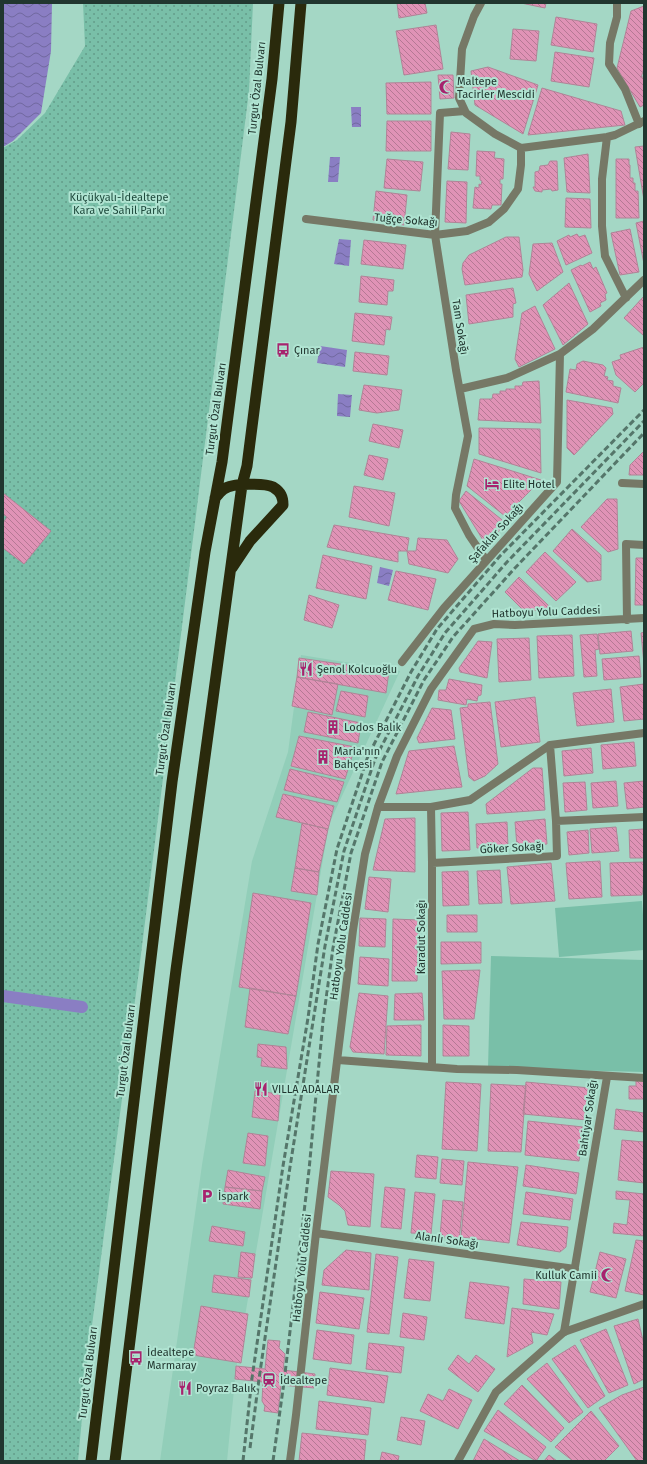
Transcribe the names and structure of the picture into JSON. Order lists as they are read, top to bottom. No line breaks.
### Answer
{"streets":{"highway":["Turgut Özal Bulvarı"],"street":["Tuğçe Sokağı","Tam Sokağı","Şafaklar Sokağı","Hatboyu Yolu Caddesi","Göker Sokağı","Karadut Sokağı","Bahtiyar Sokağı","Alanlı Sokağı"]},"crossings":[["Tuğçe Sokağı","Tam Sokağı"],["Tam Sokağı","Şafaklar Sokağı"],["Hatboyu Yolu Caddesi","Bahtiyar Sokağı"],["Hatboyu Yolu Caddesi","Alanlı Sokağı"],["Göker Sokağı","Karadut Sokağı"],["Karadut Sokağı","Bahtiyar Sokağı"],["Bahtiyar Sokağı","Alanlı Sokağı"]],"parks":["Küçükyalı-İdealtepe Kara ve Sahil Parkı"],"places":{"mosque":["Maltepe Tacirler Mescidi","Kulluk Camii"],"bus stop":["Çınar","İdealtepe Marmaray"],"hotel":["Elite Hotel"],"restaurant":["Şenol Kolcuoğlu","VILLA ADALAR","Poyraz Balık"],"building":["Lodos Balık","Maria'nın Bahçesi"],"parking":["İspark"],"station":["İdealtepe"]}}
